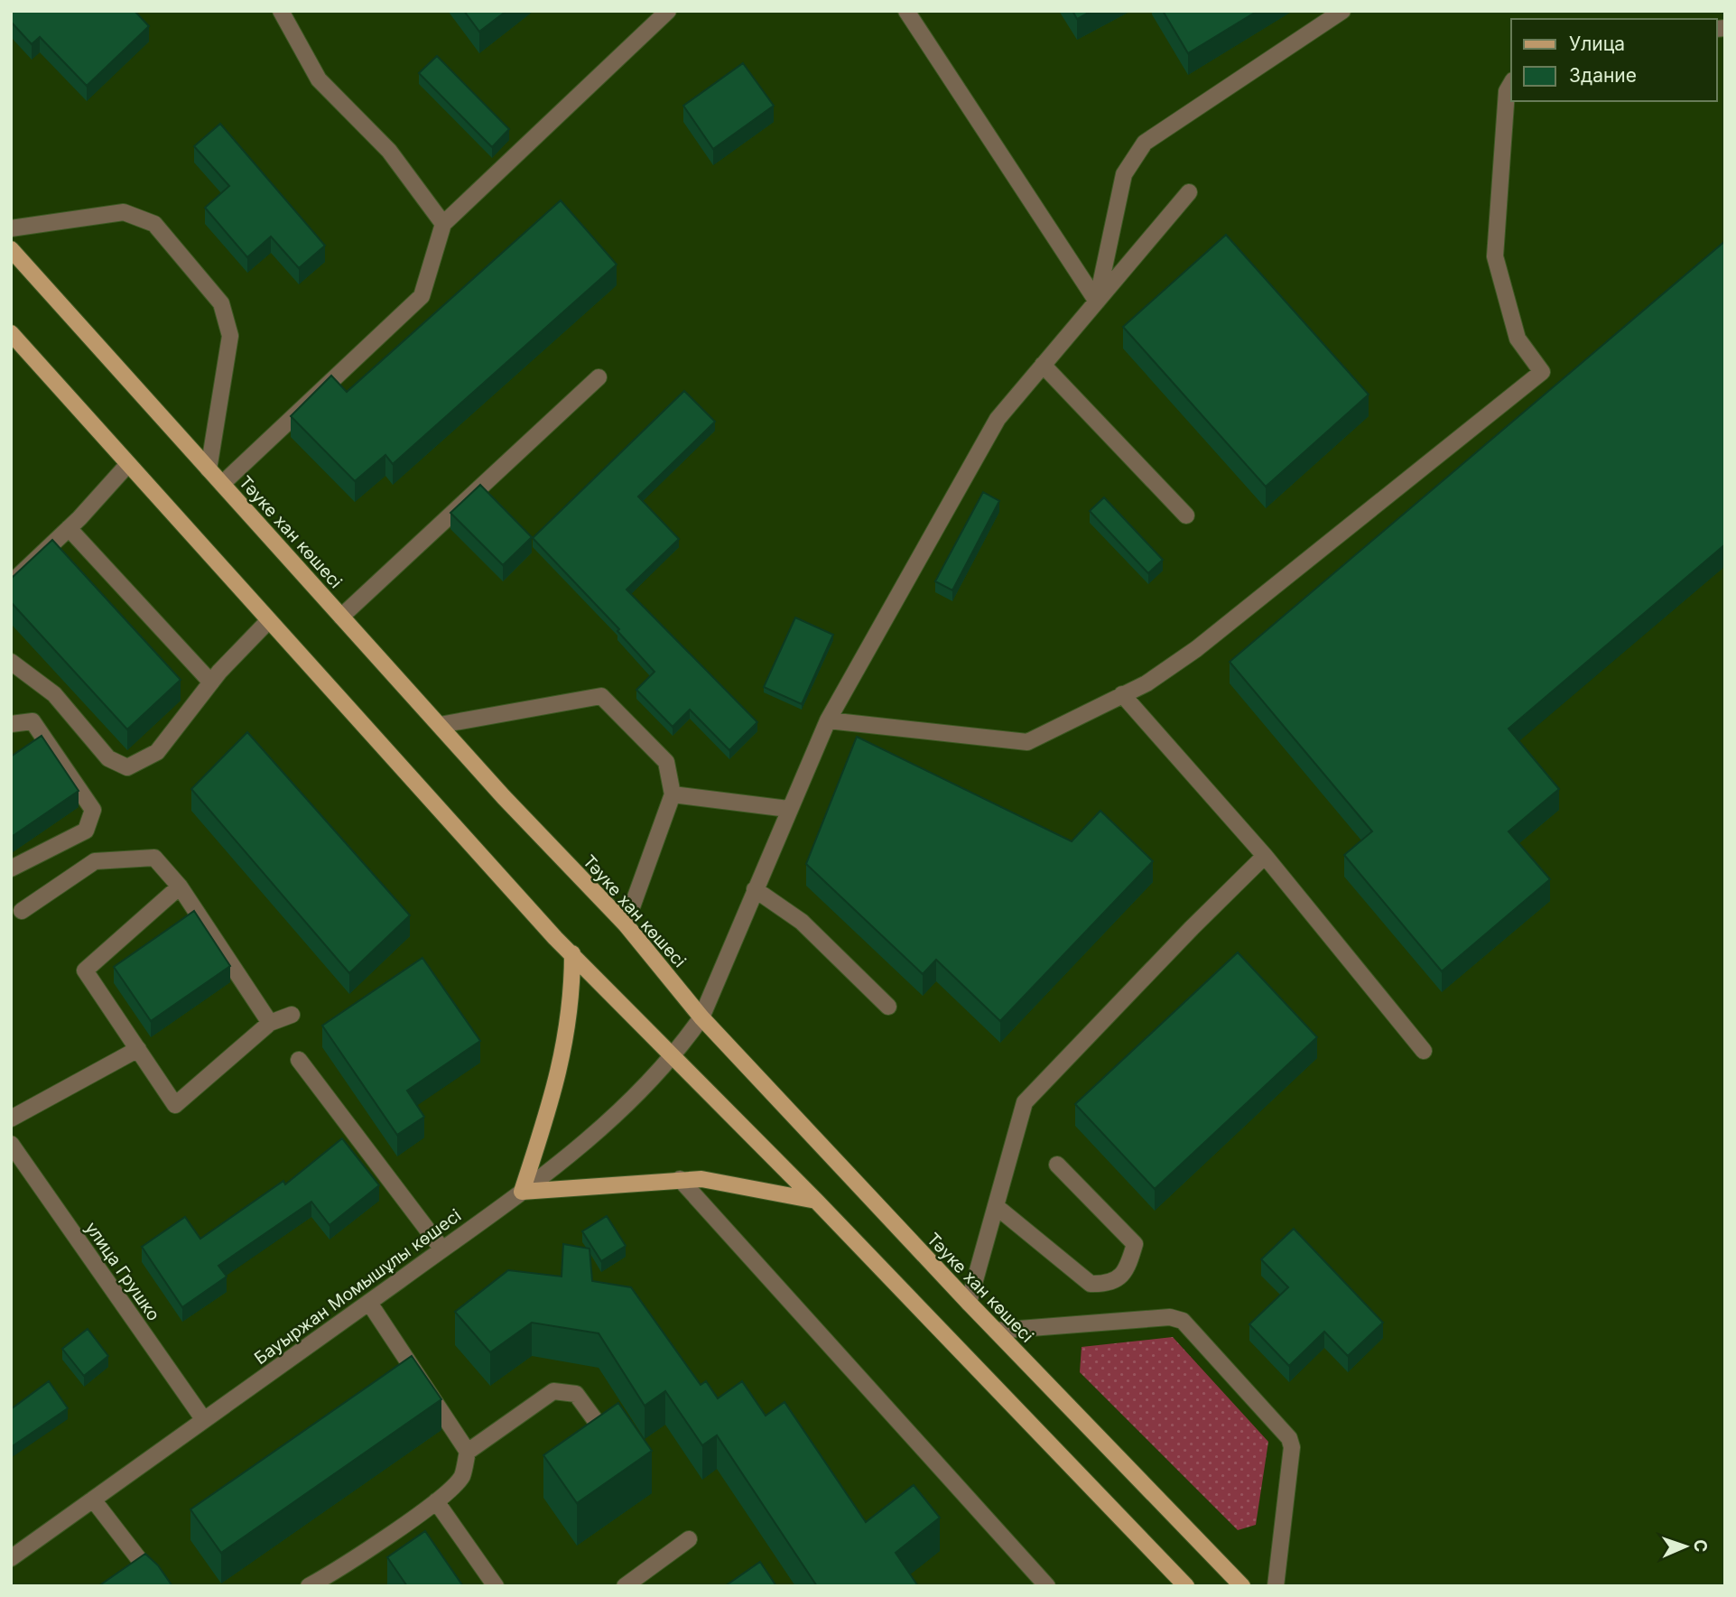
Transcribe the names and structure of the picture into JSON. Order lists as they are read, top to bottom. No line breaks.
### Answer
{"streets":{"main road":["Тәуке хан көшесі"],"street":["улица Грушко","Бауыржан Момышұлы көшесі"]},"crossings":[["Тәуке хан көшесі","Бауыржан Момышұлы көшесі"],["улица Грушко","Бауыржан Момышұлы көшесі"]],"legend":["Улица","Здание"],"north":"right"}
